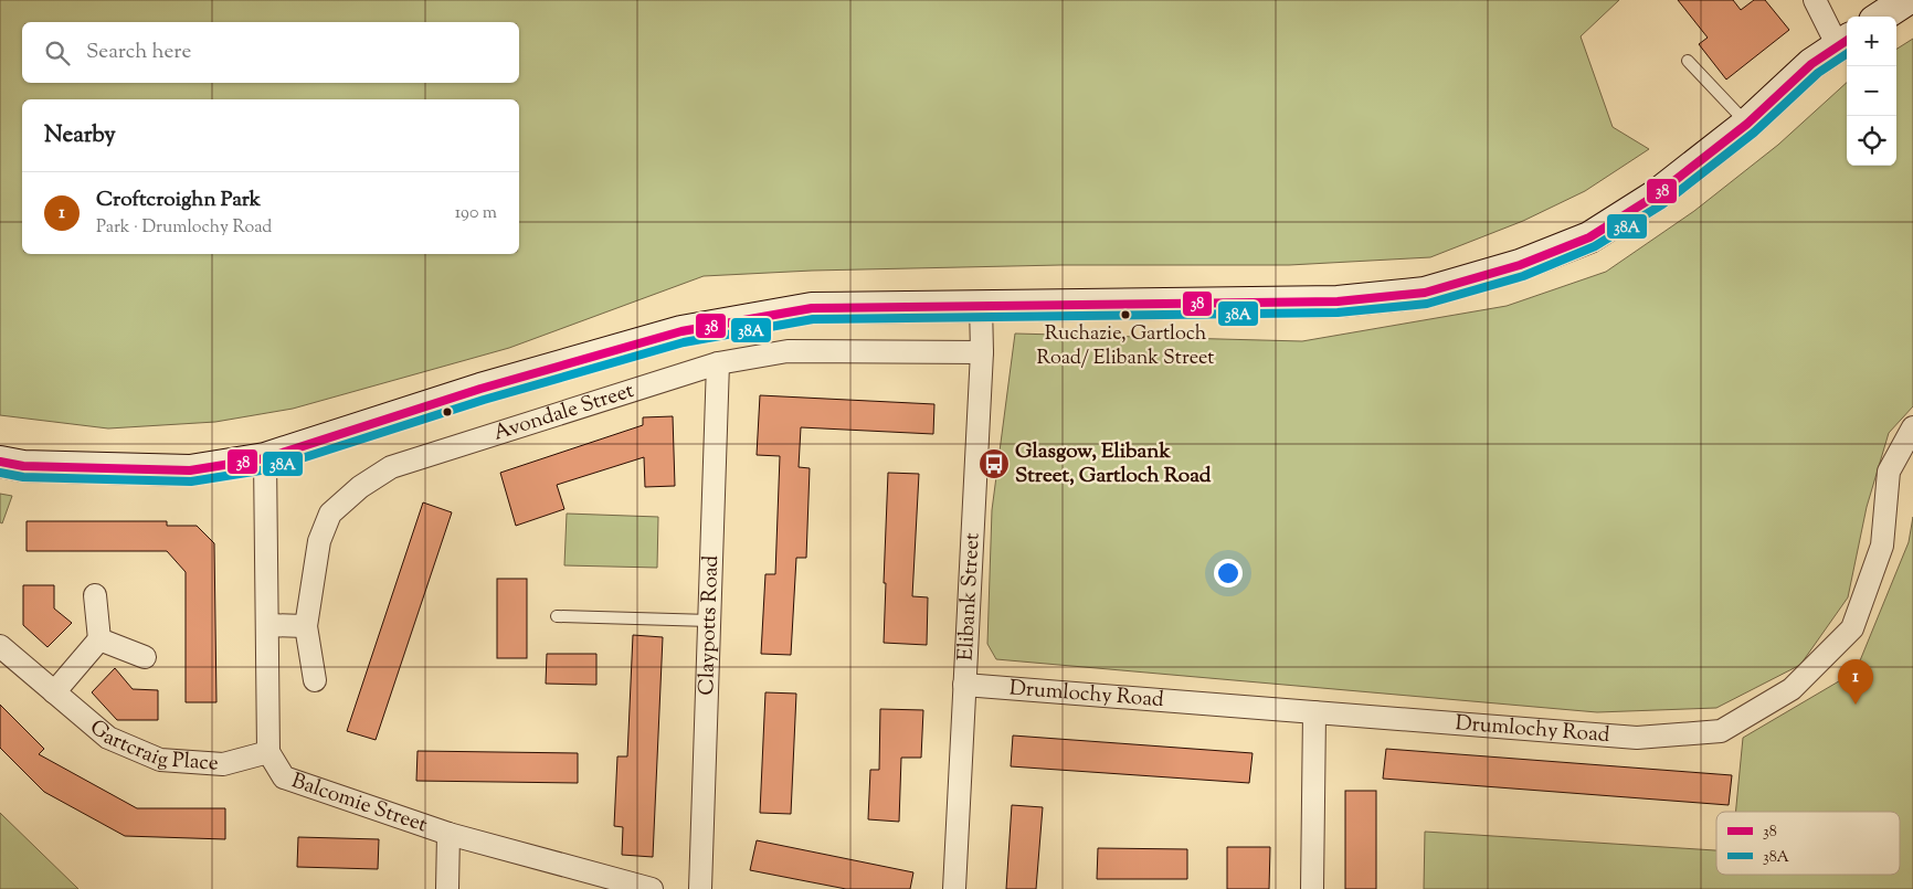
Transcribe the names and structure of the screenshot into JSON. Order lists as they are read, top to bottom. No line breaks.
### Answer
{"streets":{"street":["Avondale Street","Elibank Street","Claypotts Road","Drumlochy Road","Gartcraig Place","Balcomie Street"]},"crossings":[["Avondale Street","Elibank Street"],["Avondale Street","Claypotts Road"],["Elibank Street","Drumlochy Road"],["Gartcraig Place","Balcomie Street"]],"places":{"other":["Ruchazie, Gartloch Road/ Elibank Street"],"bus stop":["Glasgow, Elibank Street, Gartloch Road"]},"lines":["transit line 38","transit line 38A"],"legend":["38","38A"],"page":{"map_buttons":["+","−"],"search":"Search here","heading":"Nearby","list":[{"mark":"1","name":"Croftcroighn Park","note":"Park · Drumlochy Road","value":"190 m"}],"pins":"1"}}
